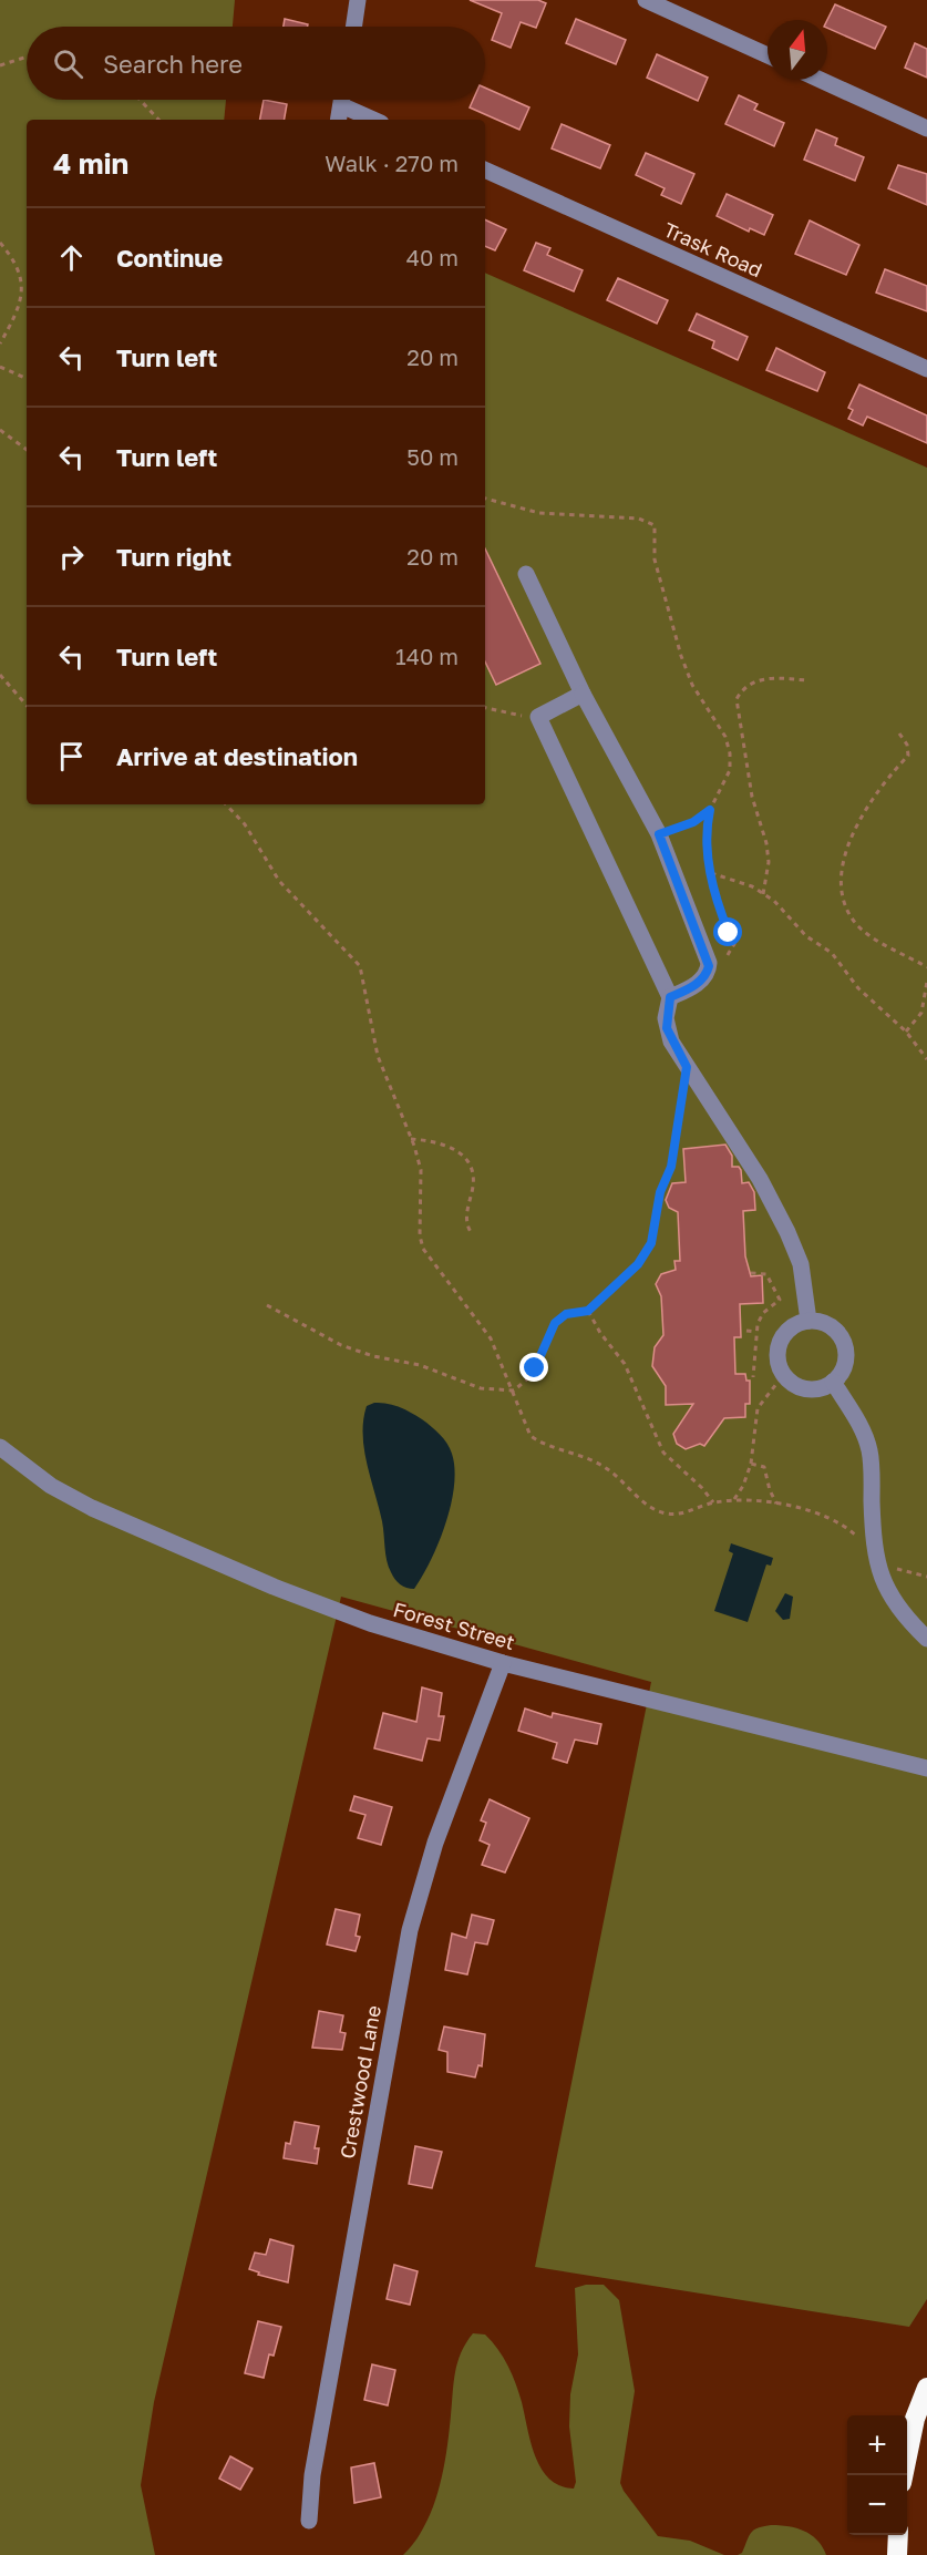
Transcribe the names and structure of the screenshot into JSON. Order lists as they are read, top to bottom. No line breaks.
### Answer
{"streets":{"street":["Trask Road","Forest Street","Crestwood Lane"]},"crossings":[["Forest Street","Crestwood Lane"]],"north":"top","page":{"search":"Search here","heading":["4 min","Walk · 270 m"],"list":[["Continue","40 m"],["Turn left","20 m"],["Turn left","50 m"],["Turn right","20 m"],["Turn left","140 m"],"Arrive at destination"],"map_buttons":["+","−"]}}
